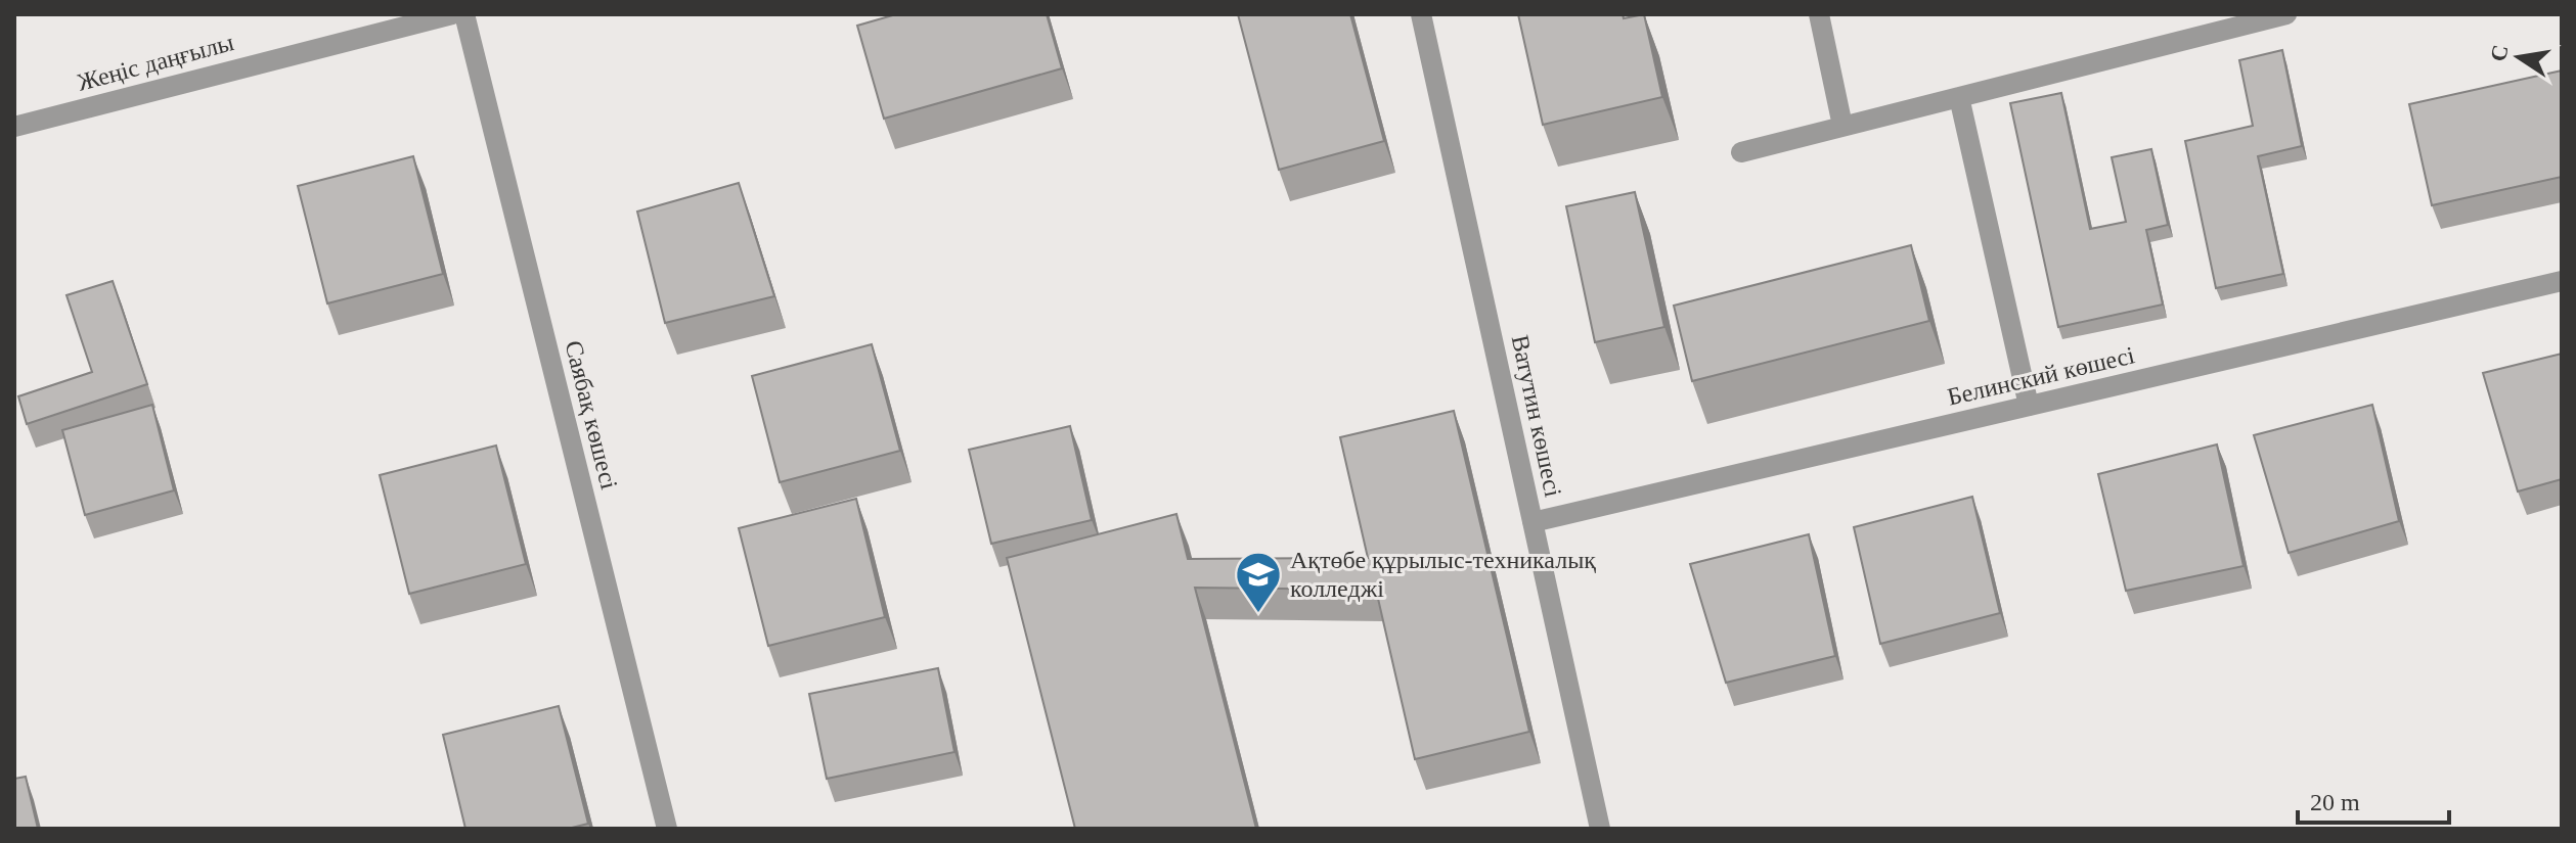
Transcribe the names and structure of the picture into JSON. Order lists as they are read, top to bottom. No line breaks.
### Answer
{"streets":{"street":["Жеңіс даңғылы","Белинский көшесі","Саябақ көшесі","Ватутин көшесі"]},"crossings":[["Белинский көшесі","Ватутин көшесі"]],"places":{"school or university":["Ақтөбе құрылыс-техникалық колледжі"]},"scale_bar":"20 m","north":"left"}
